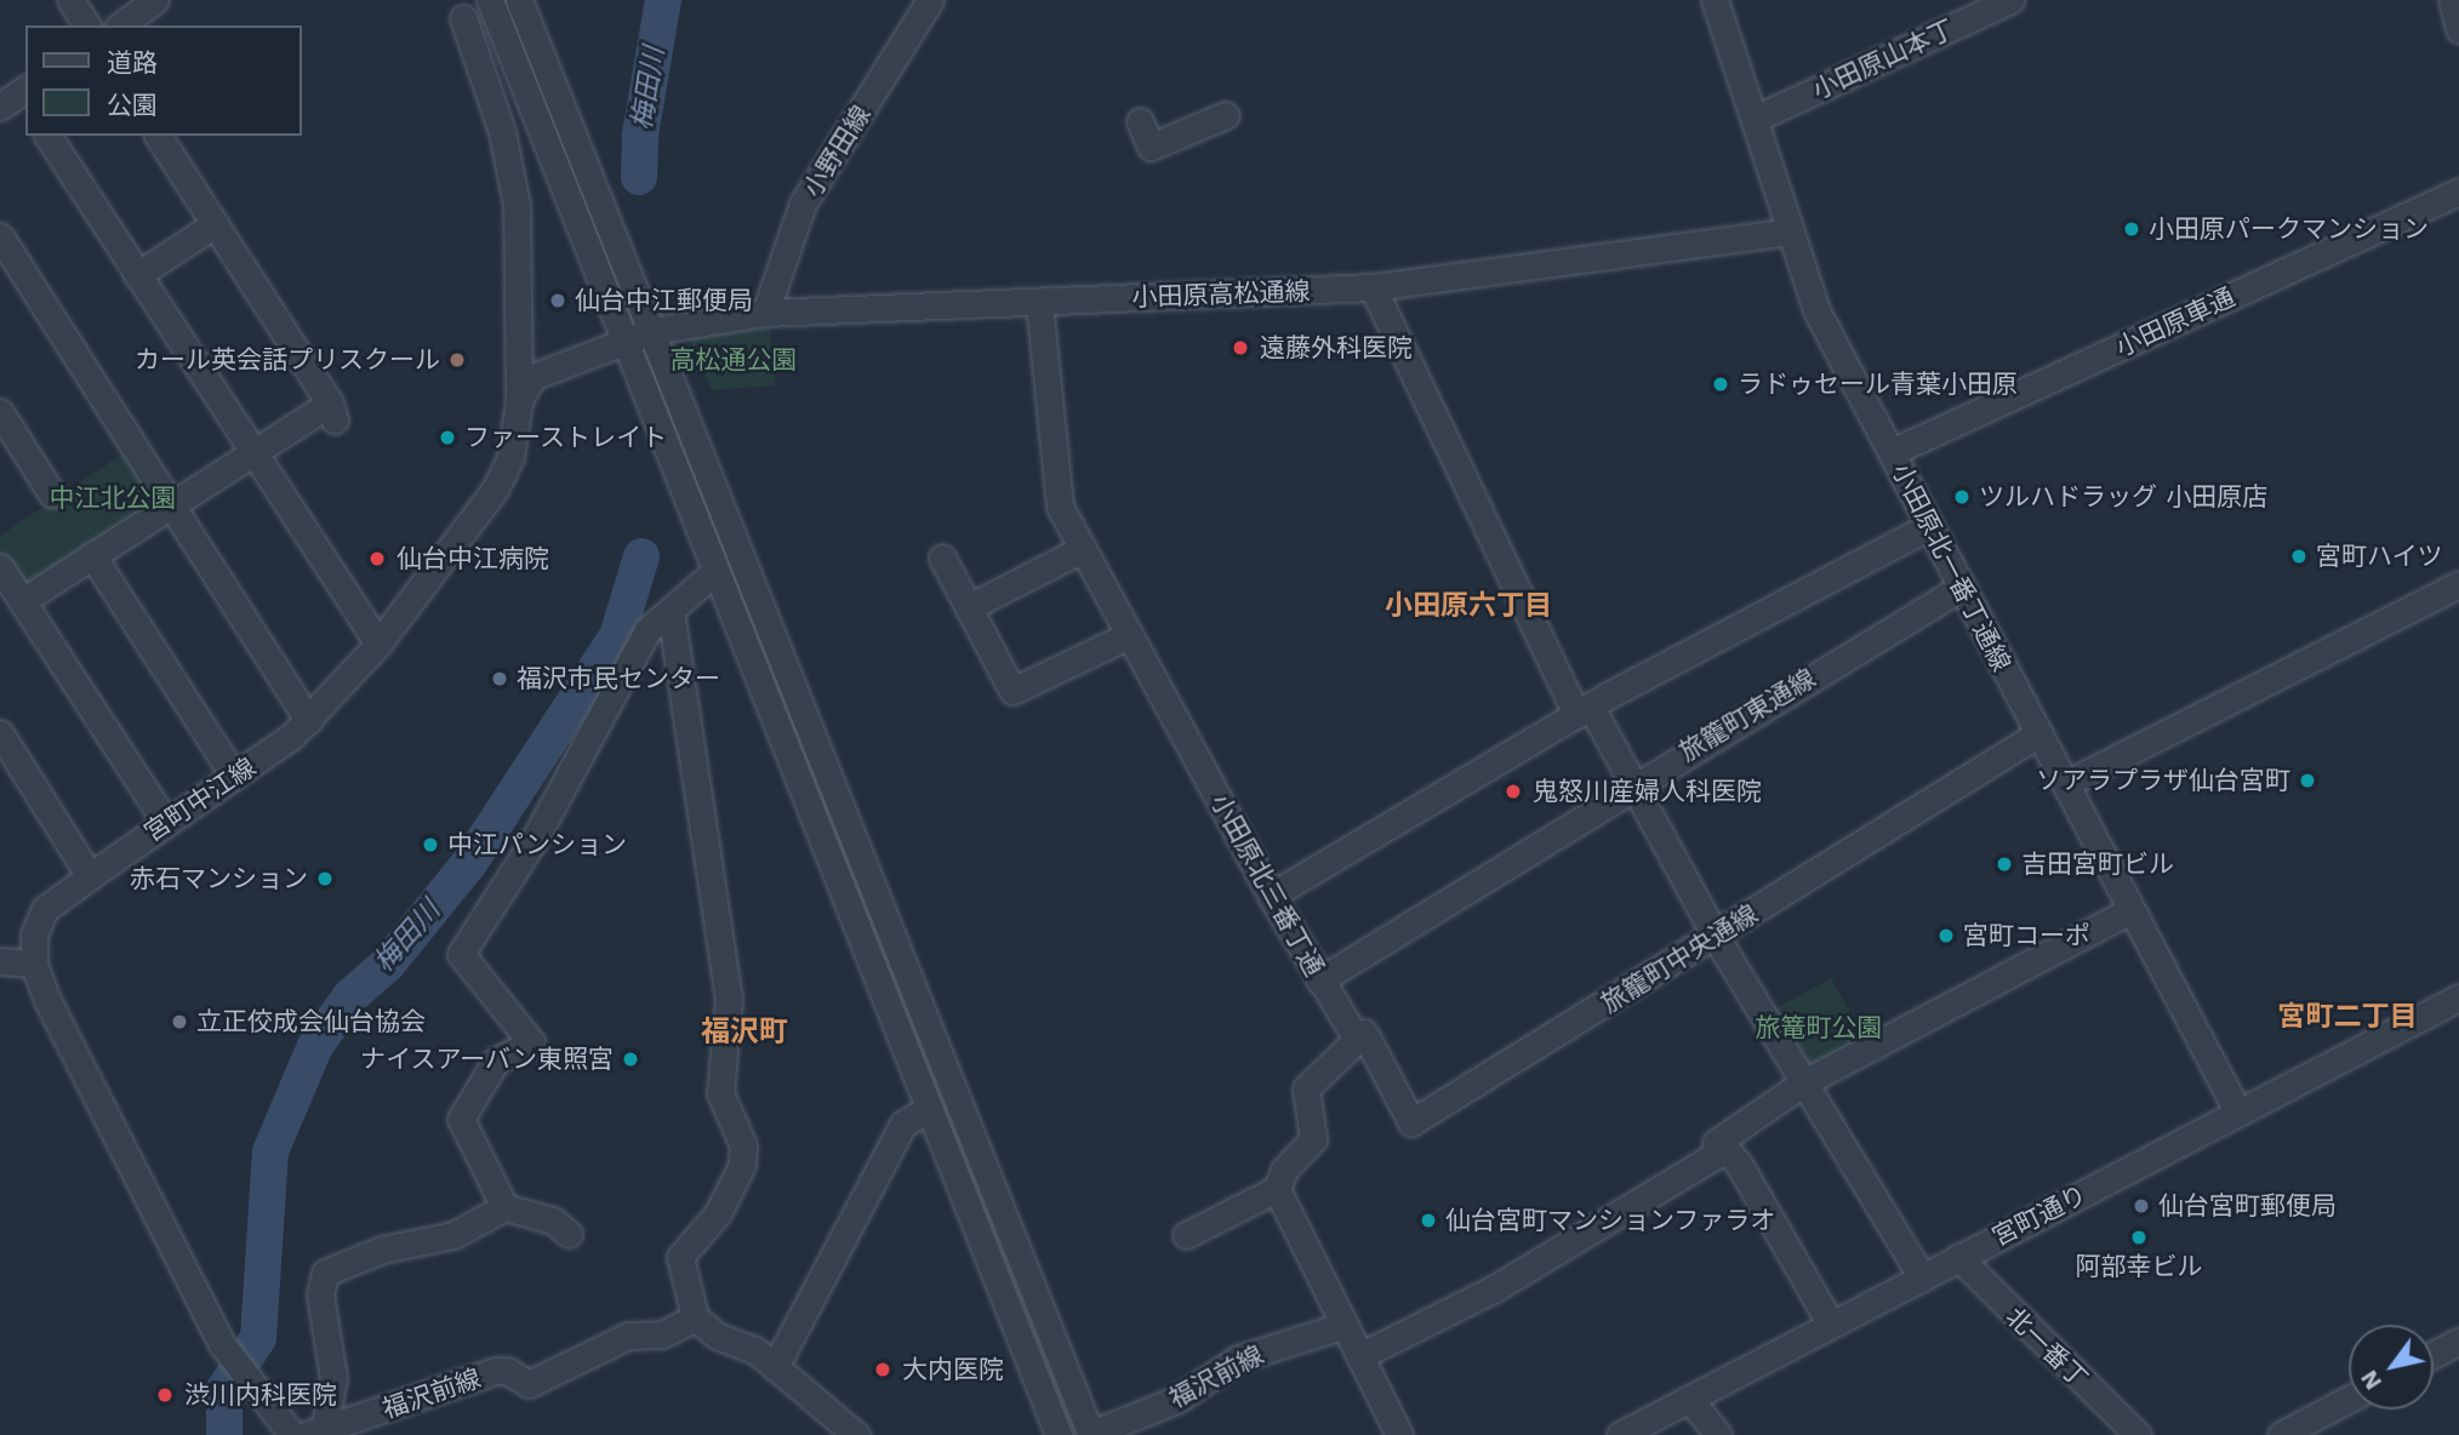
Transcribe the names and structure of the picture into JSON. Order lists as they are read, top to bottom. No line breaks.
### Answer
{"streets":{"street":["小田原山本丁","小野田線","小田原高松通線","小田原車通","小田原北一番丁通線","旅籠町東通線","宮町中江線","小田原北三番丁通","旅籠町中央通線","宮町通り","北一番丁","福沢前線"]},"crossings":[["小田原山本丁","小田原北一番丁通線"],["小野田線","小田原高松通線"],["小田原高松通線","小田原北一番丁通線"],["小田原高松通線","小田原北三番丁通"],["小田原車通","小田原北一番丁通線"],["小田原北一番丁通線","旅籠町東通線"],["小田原北一番丁通線","旅籠町中央通線"],["小田原北一番丁通線","宮町通り"],["旅籠町東通線","小田原北三番丁通"],["小田原北三番丁通","旅籠町中央通線"],["宮町通り","北一番丁"]],"districts":["小田原六丁目","宮町二丁目","福沢町"],"water":["梅田川"],"parks":["高松通公園","中江北公園","旅篭町公園"],"places":["小田原パークマンション","仙台中江郵便局","遠藤外科医院","カール英会話プリスクール","ラドゥセール青葉小田原","ファーストレイト","ツルハドラッグ 小田原店","宮町ハイツ","仙台中江病院","福沢市民センター","ソアラプラザ仙台宮町","鬼怒川産婦人科医院","中江パンション","吉田宮町ビル","赤石マンション","宮町コーポ","立正佼成会仙台協会","ナイスアーバン東照宮","仙台宮町郵便局","仙台宮町マンションファラオ","阿部幸ビル","大内医院","渋川内科医院"],"legend":["道路","公園"],"north":"bottom left"}
